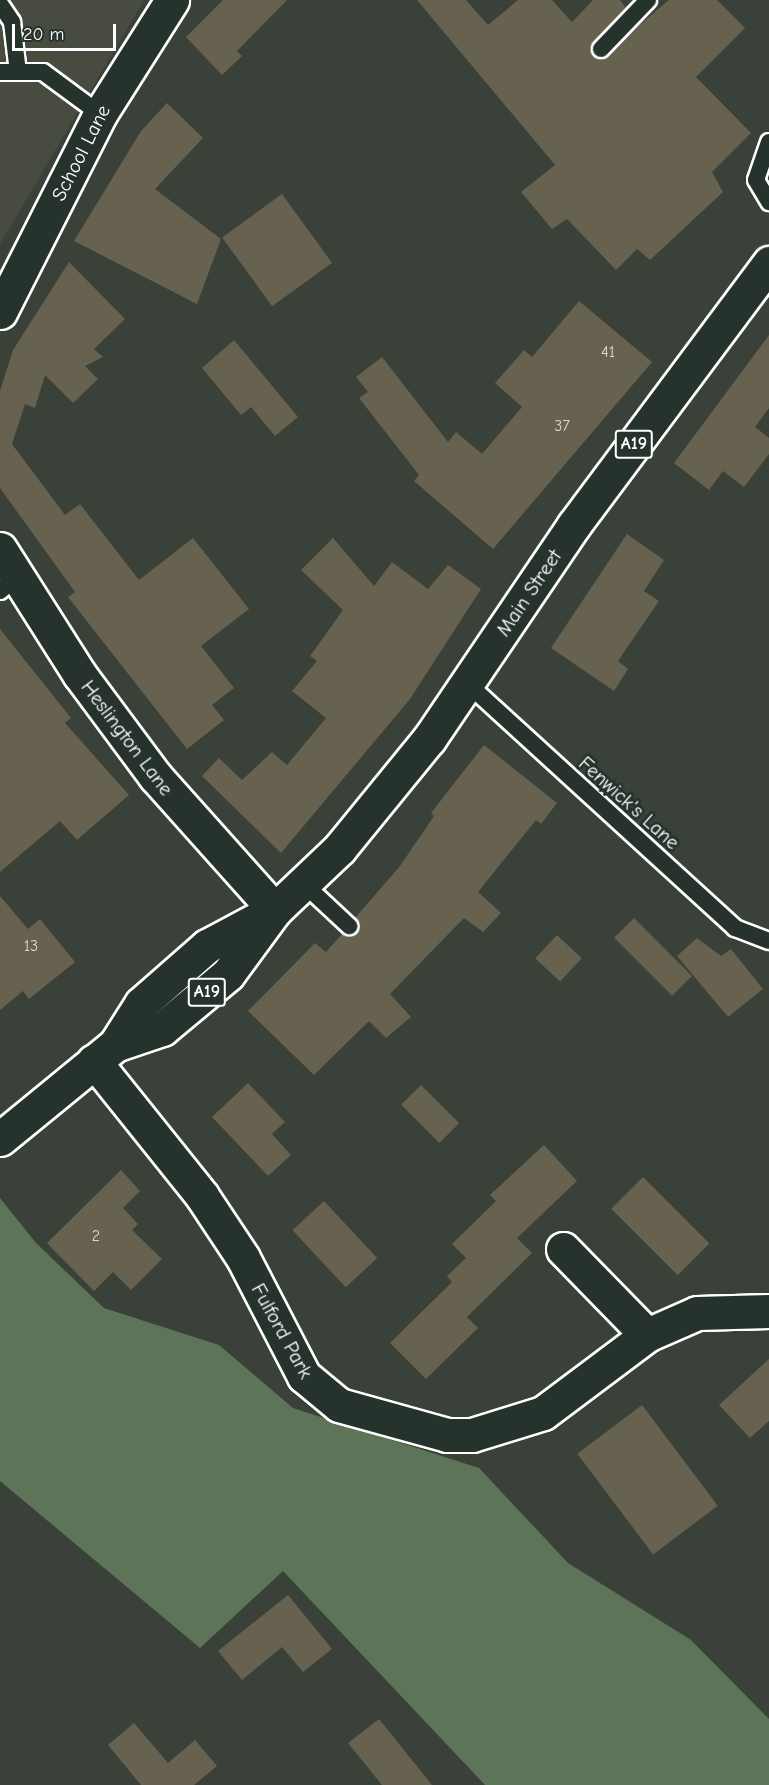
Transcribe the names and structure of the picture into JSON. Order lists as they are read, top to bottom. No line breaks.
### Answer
{"streets":{"street":["School Lane","A19","Main Street","Heslington Lane","Fulford Park"],"lane":["Fenwick's Lane"]},"crossings":[["Main Street","Heslington Lane"],["Main Street","Fenwick's Lane"],["Main Street","Fulford Park"]],"house_numbers":["41","37","13","2"],"scale_bar":"20 m"}
